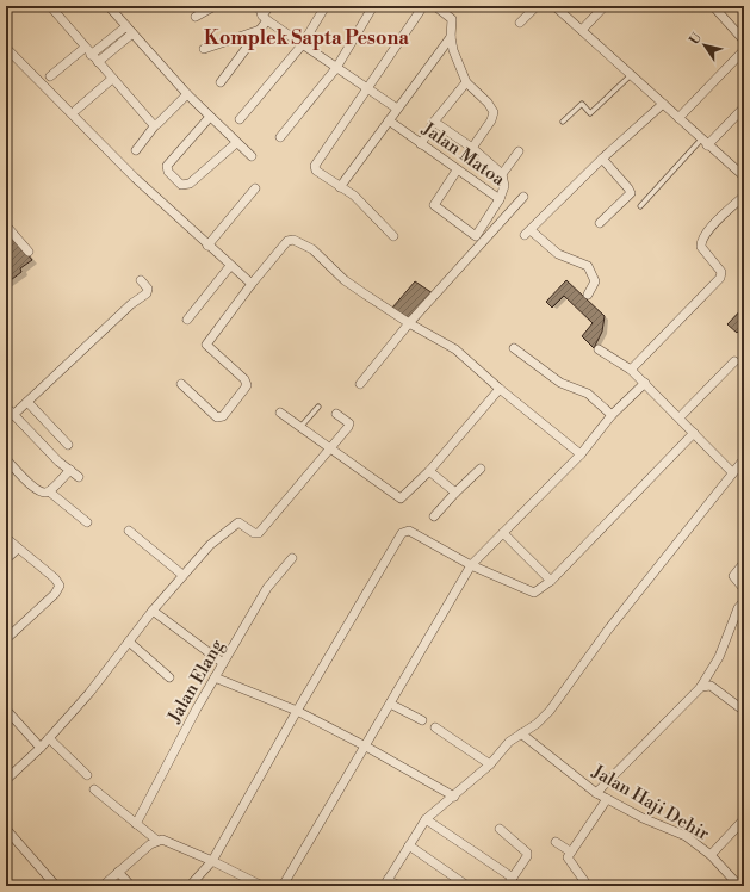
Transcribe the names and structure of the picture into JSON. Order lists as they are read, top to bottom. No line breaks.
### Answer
{"streets":{"street":["Jalan Matoa","Jalan Elang","Jalan Haji Dehir"]},"districts":["Komplek Sapta Pesona"],"north":"top left"}
